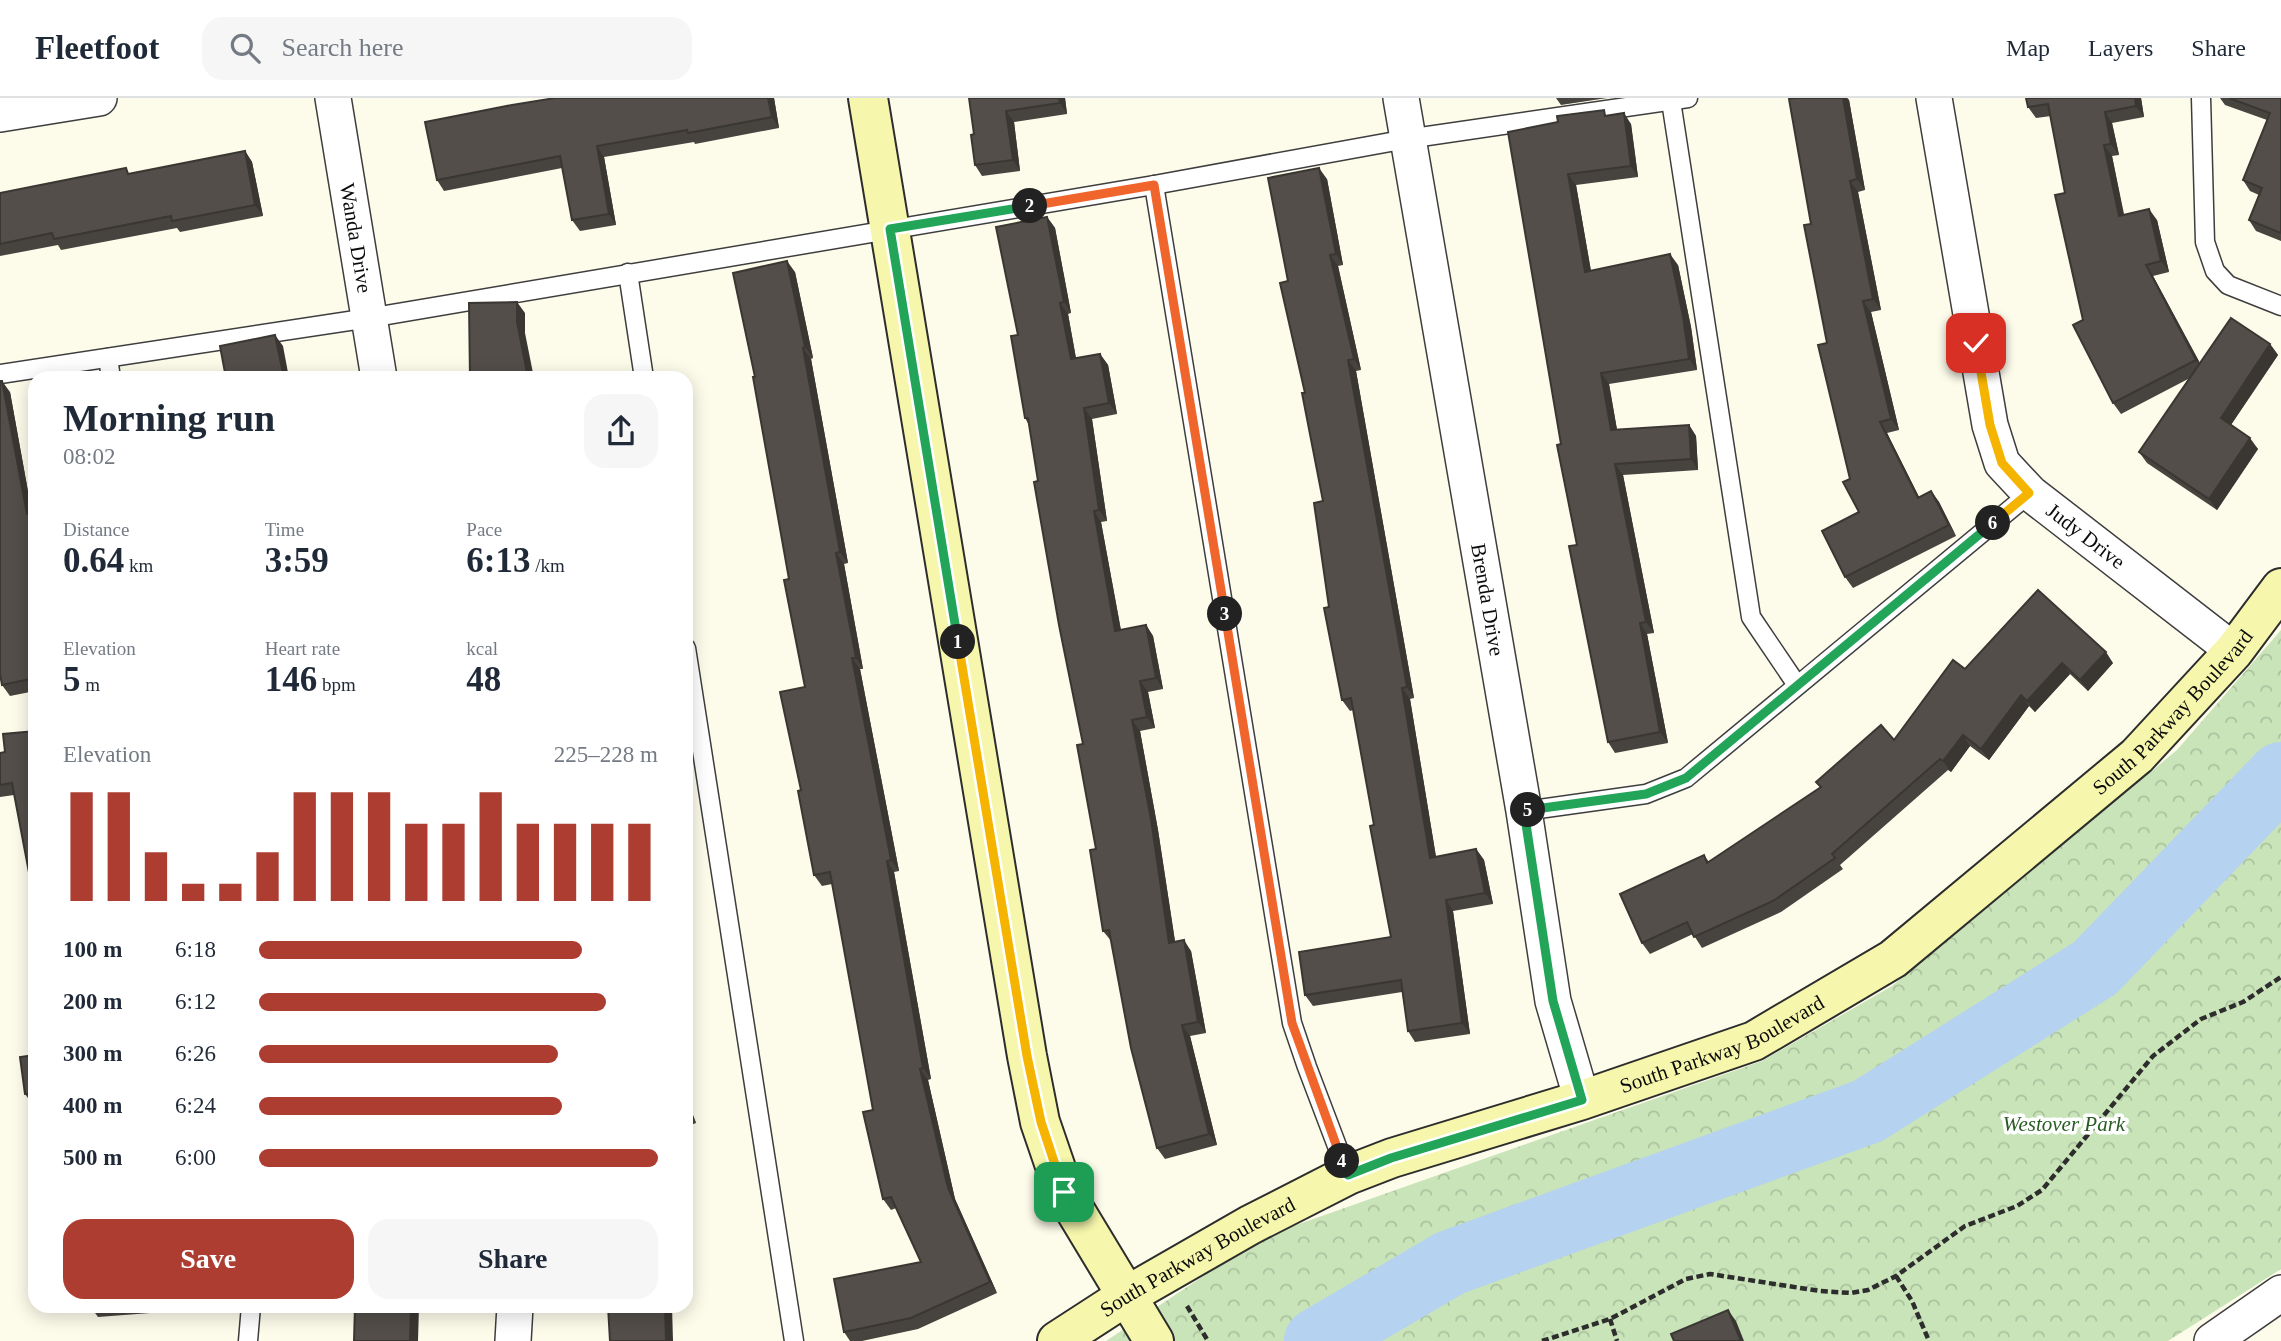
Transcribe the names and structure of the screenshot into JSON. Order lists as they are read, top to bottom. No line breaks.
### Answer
{"streets":{"street":["Wanda Drive","Judy Drive","Brenda Drive","South Parkway Boulevard"]},"crossings":[["Judy Drive","South Parkway Boulevard"],["Brenda Drive","South Parkway Boulevard"]],"parks":["Westover Park"],"page":{"header":"Fleetfoot","search":"Search here","nav":["Map","Layers","Share"],"pins":["2","6","3","1","5","4"],"heading":["Morning run","08:02"],"stats":[["Distance","0.64 km"],["Time","3:59"],["Pace","6:13 /km"],["Elevation","5 m"],["Heart rate","146 bpm"],["kcal","48"]],"chart":["Elevation","225–228 m"],"list":[{"name":"100 m","note":"6:18"},{"name":"200 m","note":"6:12"},{"name":"300 m","note":"6:26"},{"name":"400 m","note":"6:24"},{"name":"500 m","note":"6:00"}],"buttons":["Save","Share"]}}
